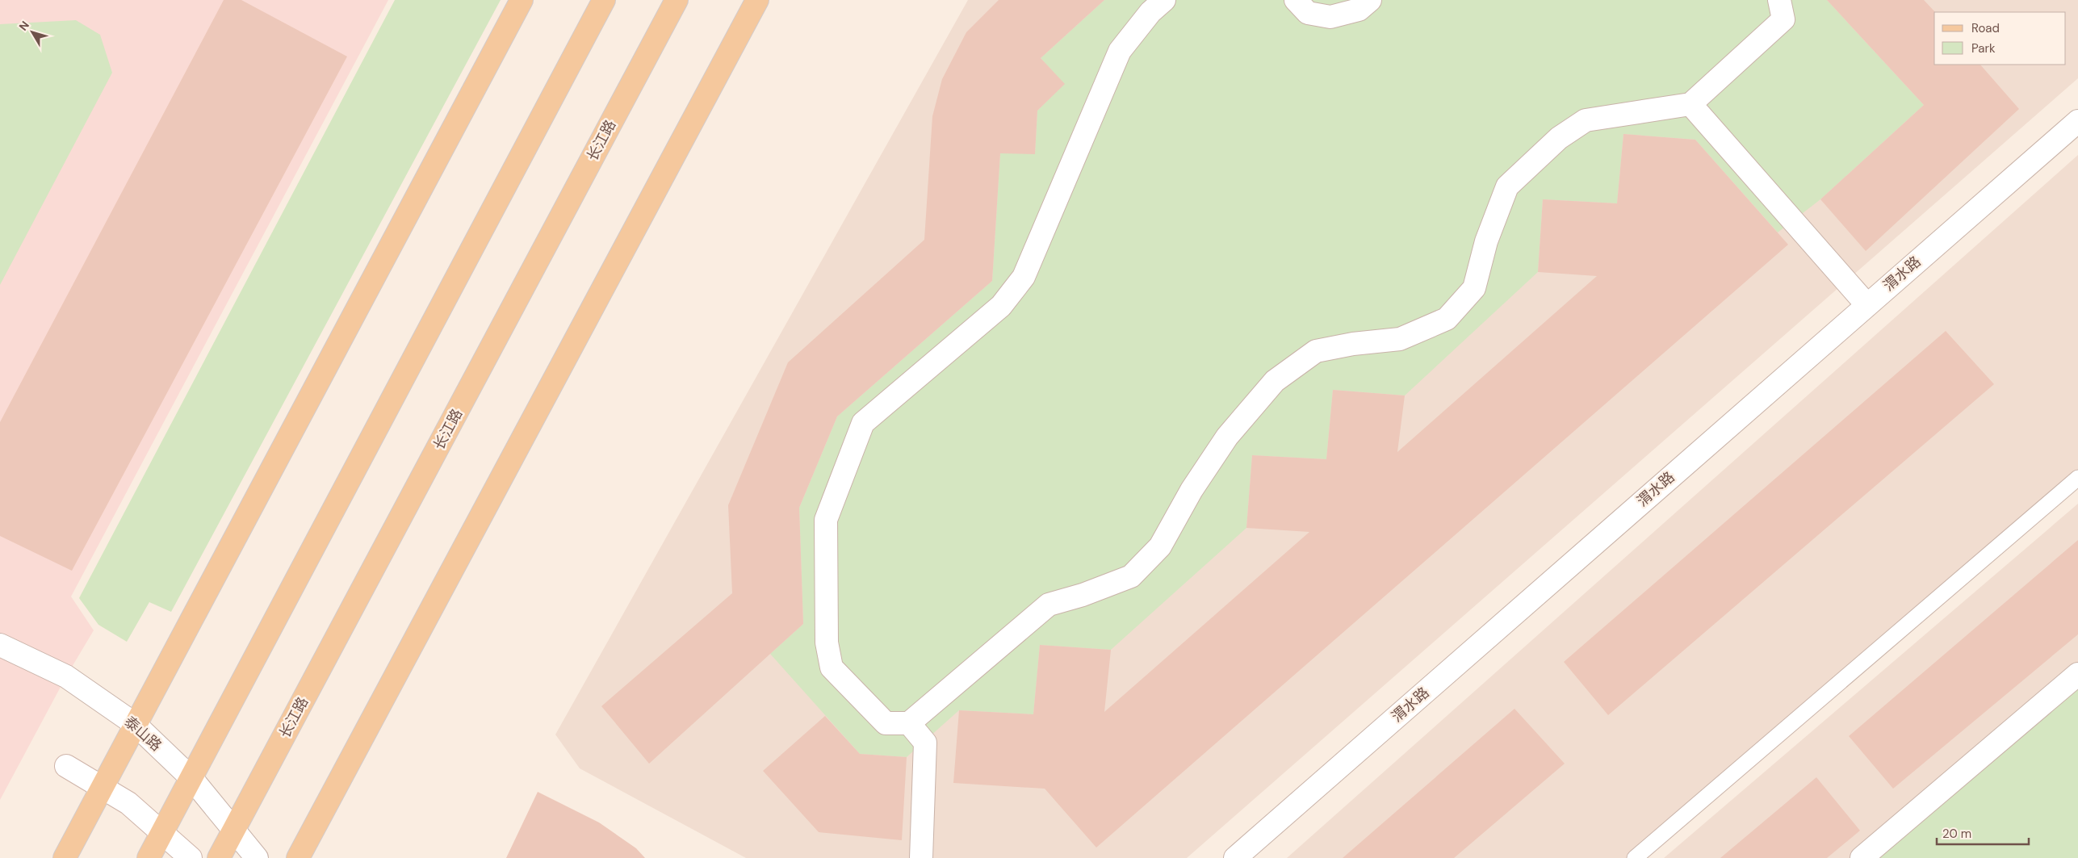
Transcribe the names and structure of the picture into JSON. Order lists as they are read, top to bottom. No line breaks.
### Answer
{"streets":{"main road":["长江路"],"street":["渭水路","泰山路"]},"crossings":[["长江路","泰山路"]],"legend":["Road","Park"],"scale_bar":"20 m","north":"top left"}
